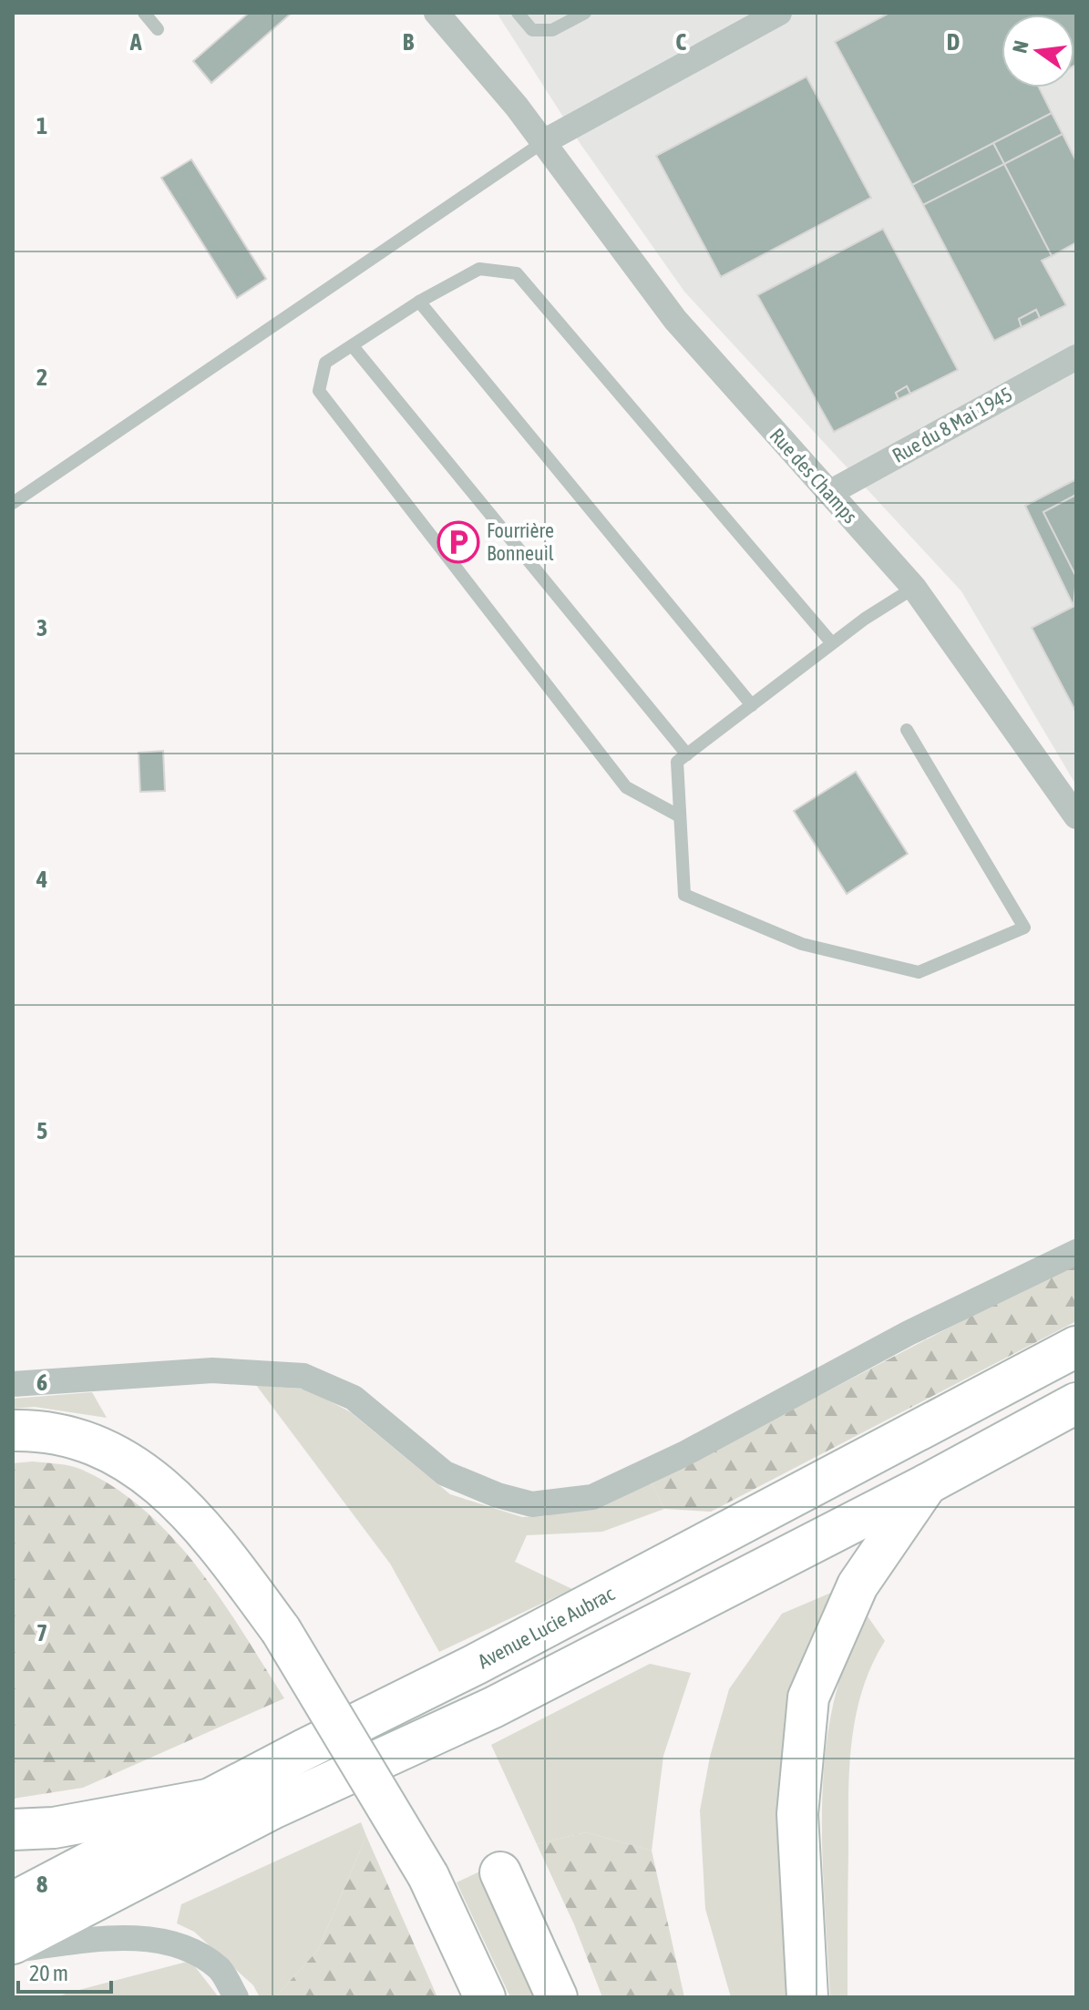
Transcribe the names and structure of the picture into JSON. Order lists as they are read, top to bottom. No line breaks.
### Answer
{"streets":{"main road":["Avenue Lucie Aubrac"],"street":["Rue du 8 Mai 1945","Rue des Champs"]},"crossings":[["Rue du 8 Mai 1945","Rue des Champs"]],"places":{"parking":["Fourrière Bonneuil"]},"scale_bar":"20 m","north":"left","grid":{"columns":["A","B","C","D"],"rows":["1","2","3","4","5","6","7","8"]}}
